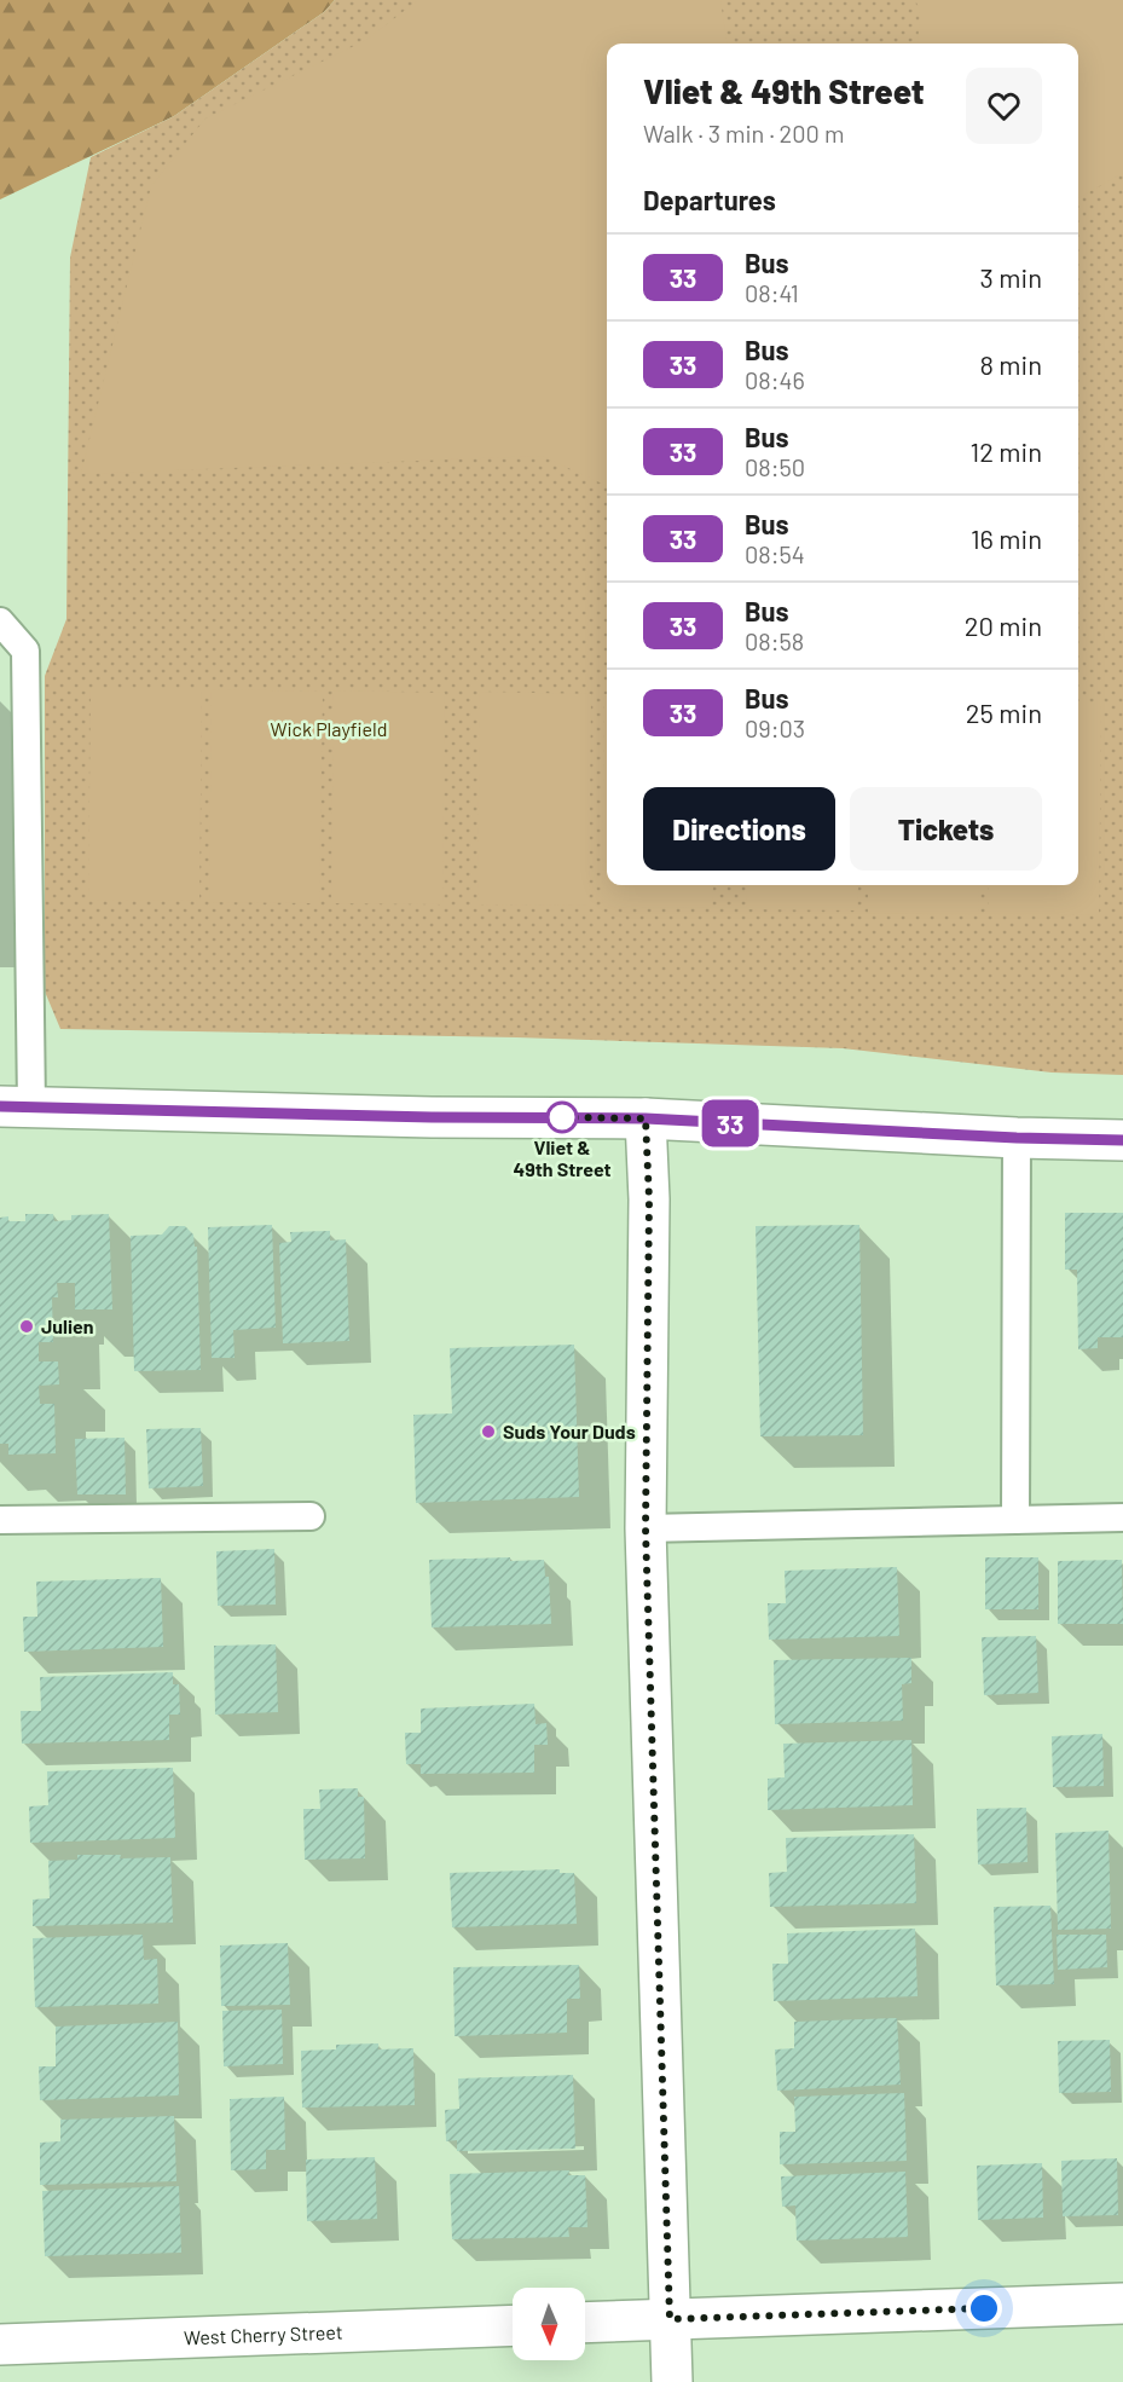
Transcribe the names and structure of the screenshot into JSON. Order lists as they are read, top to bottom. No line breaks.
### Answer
{"streets":{"street":["West Cherry Street"]},"parks":["Wick Playfield"],"places":["Vliet & 49th Street","Julien","Suds Your Duds"],"lines":["bus line 33"],"north":"bottom","page":{"on_map":"33","heading":[["Vliet & 49th Street","Walk · 3 min · 200 m"],"Departures"],"list":[{"mark":"33","name":"Bus","note":"08:41","value":"3 min"},{"mark":"33","name":"Bus","note":"08:46","value":"8 min"},{"mark":"33","name":"Bus","note":"08:50","value":"12 min"},{"mark":"33","name":"Bus","note":"08:54","value":"16 min"},{"mark":"33","name":"Bus","note":"08:58","value":"20 min"},{"mark":"33","name":"Bus","note":"09:03","value":"25 min"}],"buttons":["Directions","Tickets"]}}
